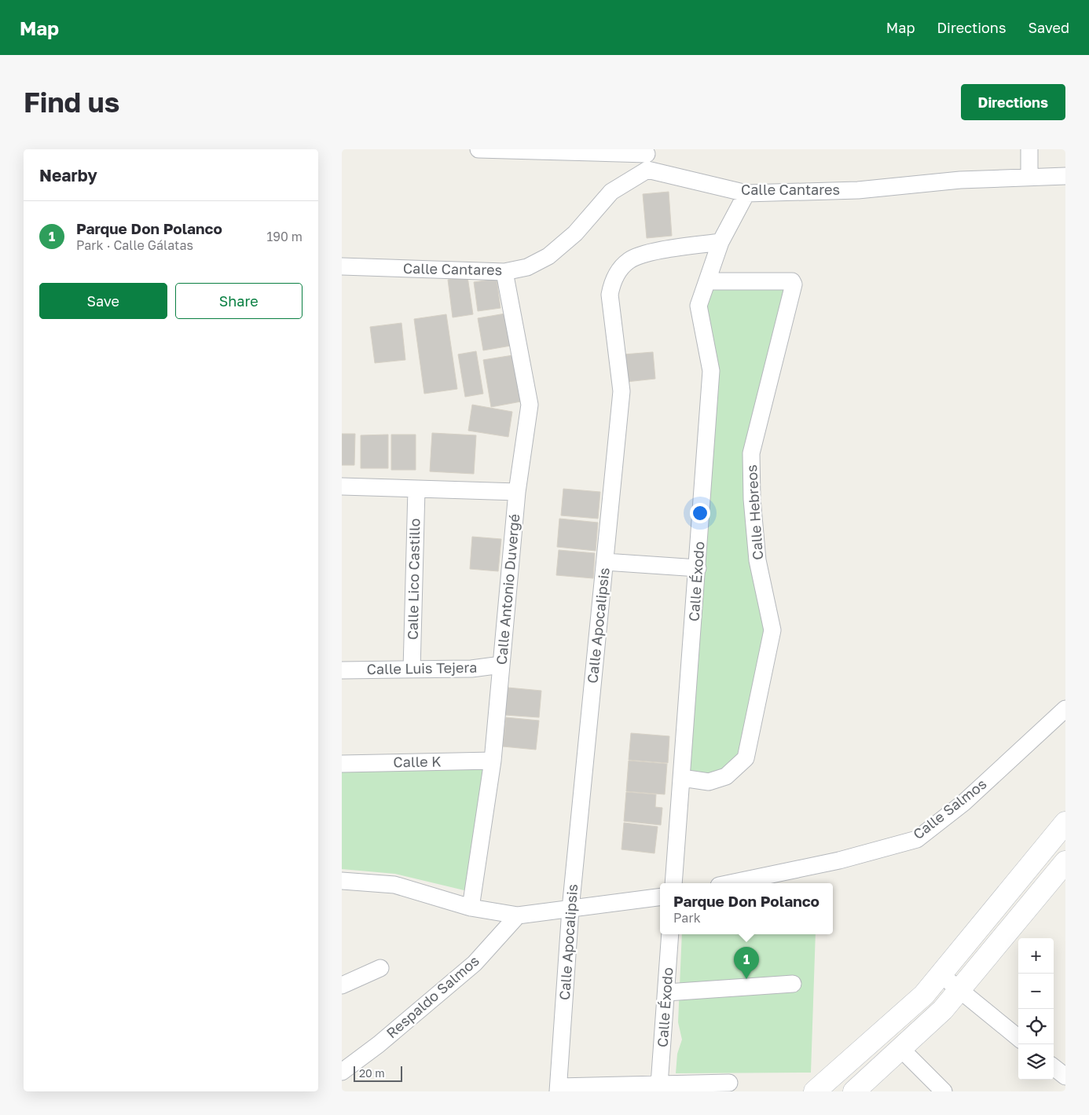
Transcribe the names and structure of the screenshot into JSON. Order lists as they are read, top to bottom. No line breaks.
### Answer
{"streets":{"street":["Calle Cantares","Calle Hebreos","Calle Lico Castillo","Calle Éxodo","Calle Antonio Duvergé","Calle Apocalipsis","Calle Luis Tejera","Calle K","Calle Salmos","Respaldo Salmos"]},"crossings":[["Calle Cantares","Calle Éxodo"],["Calle Cantares","Calle Antonio Duvergé"],["Calle Hebreos","Calle Éxodo"],["Calle Lico Castillo","Calle Luis Tejera"],["Calle Éxodo","Calle Apocalipsis"],["Calle Antonio Duvergé","Calle Luis Tejera"],["Calle Antonio Duvergé","Calle K"]],"scale_bar":"20 m","page":{"header":"Map","nav":["Map","Directions","Saved"],"buttons":["Directions",["Save","Share"]],"title":"Find us","heading":"Nearby","list":[{"mark":"1","name":"Parque Don Polanco","note":"Park · Calle Gálatas","value":"190 m"}],"popup":["Parque Don Polanco","Park"],"map_buttons":["+","−"],"pins":"1","scale":"20 m"}}
